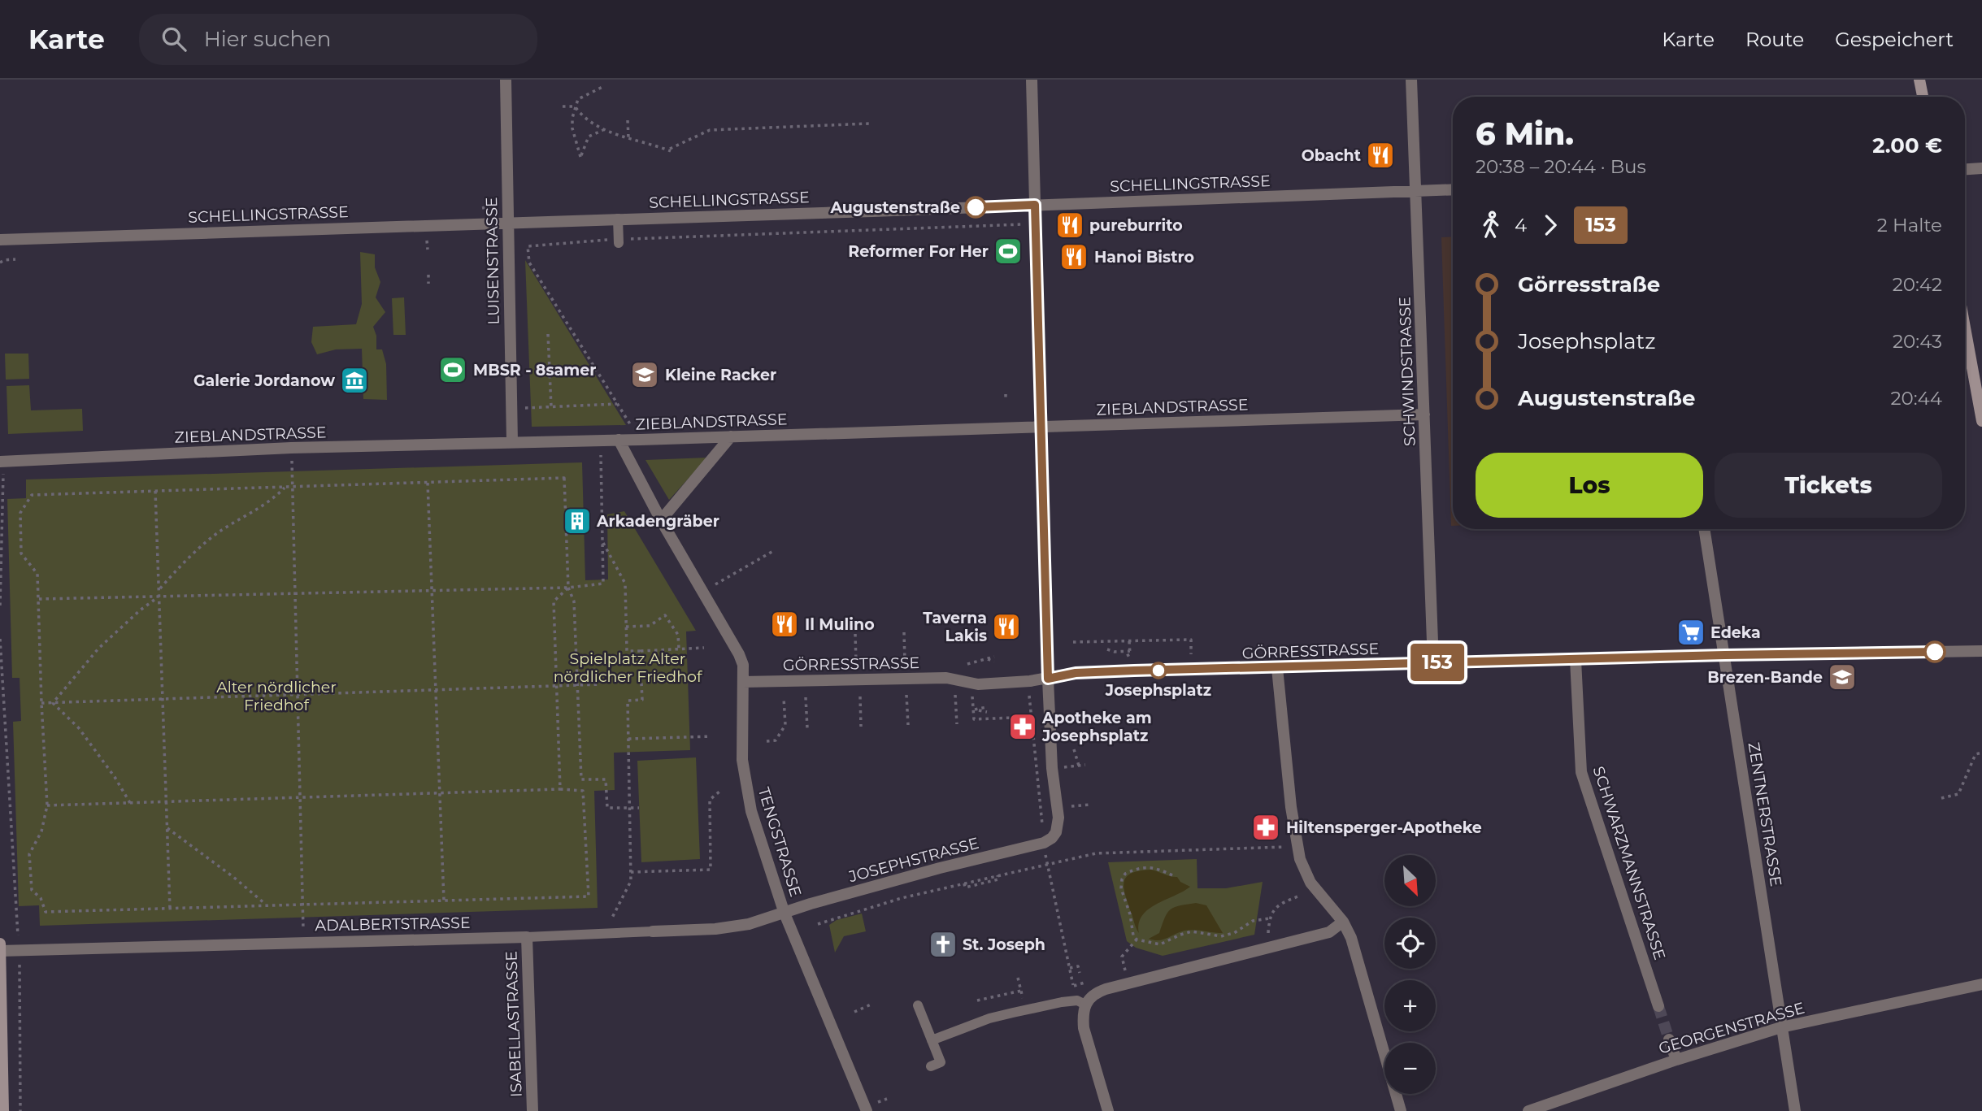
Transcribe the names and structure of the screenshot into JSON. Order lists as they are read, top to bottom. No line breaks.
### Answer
{"streets":{"street":["SCHELLINGSTRASSE","LUISENSTRASSE","SCHWINDSTRASSE","ZIEBLANDSTRASSE","GÖRRESSTRASSE","ZENTNERSTRASSE","TENGSTRASSE","JOSEPHSTRASSE","SCHWARZMANNSTRASSE","ADALBERTSTRASSE","ISABELLASTRASSE","GEORGENSTRASSE"]},"crossings":[["SCHELLINGSTRASSE","LUISENSTRASSE"],["SCHELLINGSTRASSE","SCHWINDSTRASSE"],["LUISENSTRASSE","ZIEBLANDSTRASSE"],["SCHWINDSTRASSE","ZIEBLANDSTRASSE"],["SCHWINDSTRASSE","GÖRRESSTRASSE"],["ZIEBLANDSTRASSE","TENGSTRASSE"],["GÖRRESSTRASSE","ZENTNERSTRASSE"],["GÖRRESSTRASSE","TENGSTRASSE"],["GÖRRESSTRASSE","SCHWARZMANNSTRASSE"],["ZENTNERSTRASSE","GEORGENSTRASSE"],["TENGSTRASSE","JOSEPHSTRASSE"],["TENGSTRASSE","ADALBERTSTRASSE"],["JOSEPHSTRASSE","ADALBERTSTRASSE"],["ADALBERTSTRASSE","ISABELLASTRASSE"]],"parks":["Spielplatz Alter nördlicher Friedhof","Alter nördlicher Friedhof"],"places":{"restaurant":["Obacht","pureburrito","Hanoi Bistro","Il Mulino","Taverna Lakis"],"other":["Augustenstraße","Josephsplatz"],"sports":["Reformer For Her","MBSR - 8samer"],"school or university":["Kleine Racker","Brezen-Bande"],"museum":["Galerie Jordanow"],"building":["Arkadengräber"],"supermarket":["Edeka"],"pharmacy":["Apotheke am Josephsplatz","Hiltensperger-Apotheke"],"church":["St. Joseph"]},"lines":["bus line 153"],"north":"bottom right","page":{"header":"Karte","search":"Hier suchen","nav":["Karte","Route","Gespeichert"],"on_map":"153","heading":["6 Min.","20:38 – 20:44 · Bus","2.00 €"],"legs":["4","153","2 Halte"],"list":[{"name":"Görresstraße","value":"20:42"},{"name":"Josephsplatz","value":"20:43"},{"name":"Augustenstraße","value":"20:44"}],"buttons":["Los","Tickets"],"map_buttons":["+","−"]}}
